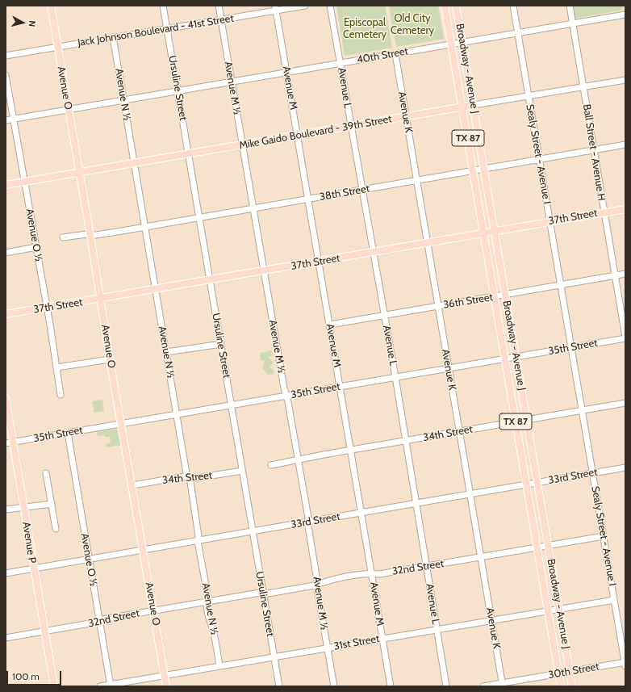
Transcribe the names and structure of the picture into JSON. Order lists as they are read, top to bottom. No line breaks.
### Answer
{"streets":{"main road":["Broadway - Avenue J","Avenue O","Mike Gaido Boulevard - 39th Street","TX 87","37th Street","Avenue P"],"street":["Jack Johnson Boulevard - 41st Street","40th Street","Ursuline Street","Avenue M ½","Avenue M","Avenue L","Avenue N ½","Avenue K","Ball Street - Avenue H","Sealy Street - Avenue I","38th Street","Avenue O ½","36th Street","35th Street","34th Street","33rd Street","32nd Street","31st Street","30th Street"]},"crossings":[["Jack Johnson Boulevard - 41st Street","Avenue O"],["Jack Johnson Boulevard - 41st Street","Ursuline Street"],["Jack Johnson Boulevard - 41st Street","Avenue M ½"],["Jack Johnson Boulevard - 41st Street","Avenue M"],["Jack Johnson Boulevard - 41st Street","Avenue N ½"],["40th Street","Broadway - Avenue J"],["40th Street","Avenue O"],["40th Street","Ursuline Street"],["40th Street","Avenue M ½"],["40th Street","Avenue M"],["40th Street","Avenue L"],["40th Street","Avenue N ½"],["40th Street","Avenue K"],["40th Street","Ball Street - Avenue H"],["40th Street","Sealy Street - Avenue I"],["40th Street","Avenue O ½"],["Broadway - Avenue J","Mike Gaido Boulevard - 39th Street"],["Broadway - Avenue J","38th Street"],["Broadway - Avenue J","37th Street"],["Broadway - Avenue J","36th Street"],["Broadway - Avenue J","35th Street"],["Broadway - Avenue J","34th Street"],["Broadway - Avenue J","33rd Street"],["Broadway - Avenue J","32nd Street"],["Broadway - Avenue J","31st Street"],["Broadway - Avenue J","30th Street"],["Avenue O","Mike Gaido Boulevard - 39th Street"],["Avenue O","38th Street"],["Avenue O","37th Street"],["Avenue O","35th Street"],["Avenue O","34th Street"],["Avenue O","33rd Street"],["Avenue O","32nd Street"],["Avenue O","31st Street"],["Ursuline Street","Mike Gaido Boulevard - 39th Street"],["Ursuline Street","38th Street"],["Ursuline Street","37th Street"],["Ursuline Street","35th Street"],["Ursuline Street","34th Street"],["Ursuline Street","33rd Street"],["Ursuline Street","32nd Street"],["Ursuline Street","31st Street"],["Avenue M ½","Mike Gaido Boulevard - 39th Street"],["Avenue M ½","38th Street"],["Avenue M ½","37th Street"],["Avenue M ½","35th Street"],["Avenue M ½","34th Street"],["Avenue M ½","33rd Street"],["Avenue M ½","32nd Street"],["Avenue M ½","31st Street"],["Avenue M","Mike Gaido Boulevard - 39th Street"],["Avenue M","38th Street"],["Avenue M","37th Street"],["Avenue M","36th Street"],["Avenue M","35th Street"],["Avenue M","34th Street"],["Avenue M","33rd Street"],["Avenue M","32nd Street"],["Avenue M","31st Street"],["Avenue L","Mike Gaido Boulevard - 39th Street"],["Avenue L","38th Street"],["Avenue L","37th Street"],["Avenue L","36th Street"],["Avenue L","35th Street"],["Avenue L","34th Street"],["Avenue L","33rd Street"],["Avenue L","32nd Street"],["Avenue L","31st Street"],["Avenue N ½","Mike Gaido Boulevard - 39th Street"],["Avenue N ½","38th Street"],["Avenue N ½","37th Street"],["Avenue N ½","35th Street"],["Avenue N ½","34th Street"],["Avenue N ½","33rd Street"],["Avenue N ½","32nd Street"],["Avenue N ½","31st Street"],["Avenue K","Mike Gaido Boulevard - 39th Street"],["Avenue K","38th Street"],["Avenue K","37th Street"],["Avenue K","36th Street"],["Avenue K","35th Street"],["Avenue K","34th Street"],["Avenue K","33rd Street"],["Avenue K","32nd Street"],["Avenue K","31st Street"],["Avenue K","30th Street"],["Mike Gaido Boulevard - 39th Street","Ball Street - Avenue H"],["Mike Gaido Boulevard - 39th Street","Sealy Street - Avenue I"],["Mike Gaido Boulevard - 39th Street","Avenue O ½"],["Ball Street - Avenue H","38th Street"],["Ball Street - Avenue H","37th Street"],["Ball Street - Avenue H","36th Street"],["Ball Street - Avenue H","35th Street"],["Sealy Street - Avenue I","38th Street"],["Sealy Street - Avenue I","37th Street"],["Sealy Street - Avenue I","36th Street"],["Sealy Street - Avenue I","35th Street"],["Sealy Street - Avenue I","34th Street"],["Sealy Street - Avenue I","33rd Street"],["Sealy Street - Avenue I","32nd Street"],["Sealy Street - Avenue I","31st Street"],["Sealy Street - Avenue I","30th Street"],["37th Street","Avenue O ½"],["Avenue O ½","35th Street"],["Avenue O ½","33rd Street"],["Avenue O ½","32nd Street"],["Avenue O ½","31st Street"],["35th Street","Avenue P"],["33rd Street","Avenue P"],["Avenue P","32nd Street"]],"parks":["Old City Cemetery","Episcopal Cemetery"],"scale_bar":"100 m","north":"right"}
